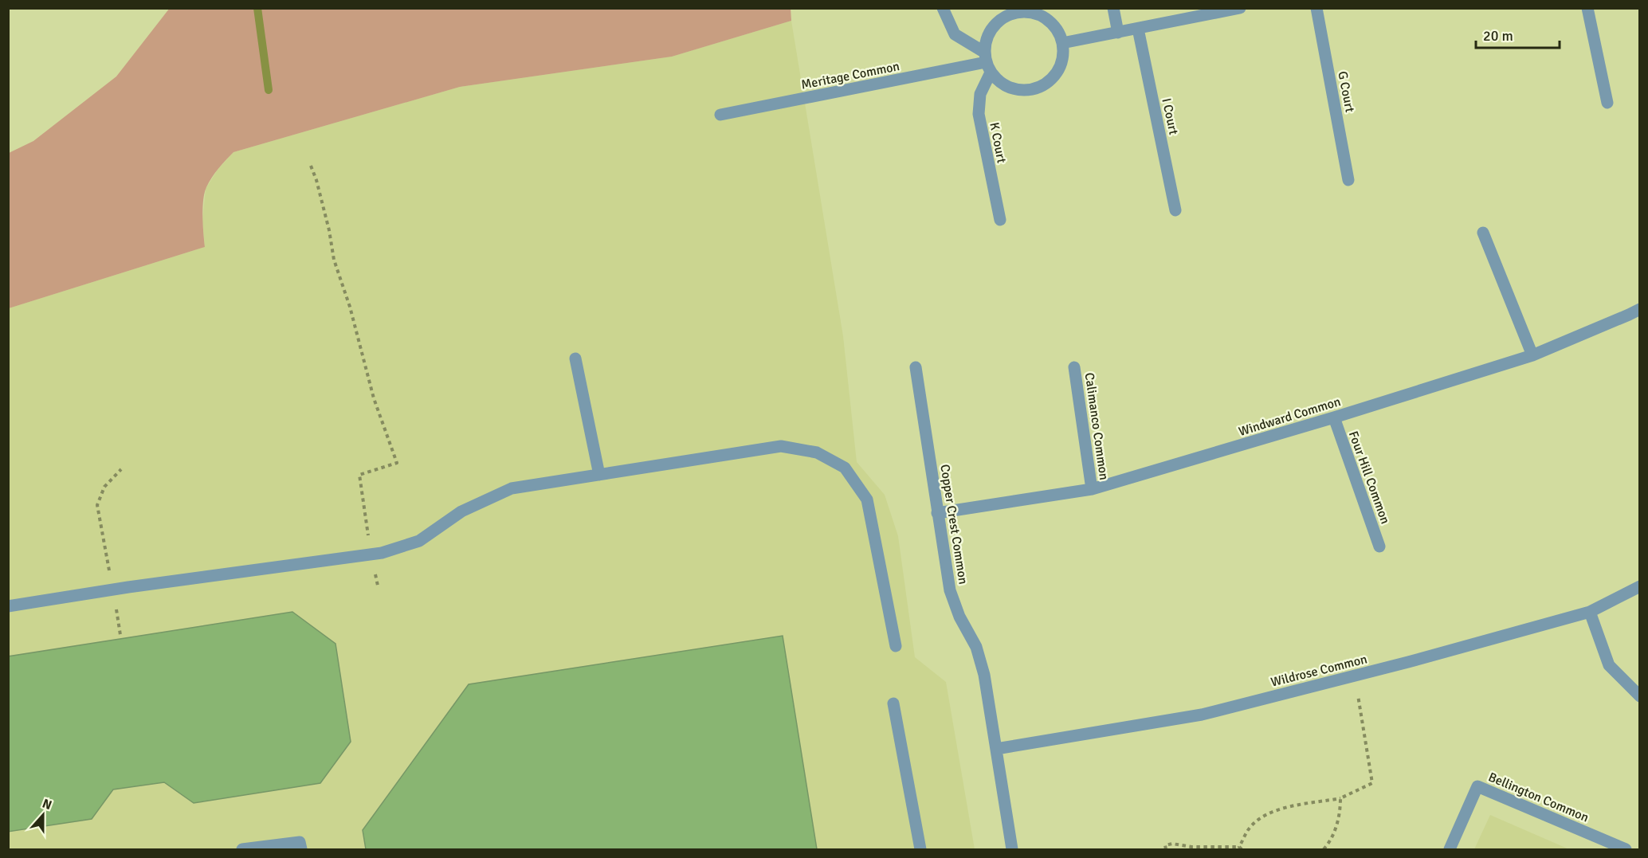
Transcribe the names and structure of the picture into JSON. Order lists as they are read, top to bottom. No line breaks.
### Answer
{"streets":{"street":["Meritage Common","G Court","I Court","K Court","Windward Common","Calimanco Common","Four Hill Common","Copper Crest Common","Wildrose Common","Bellington Common"]},"crossings":[["Meritage Common","K Court"],["Windward Common","Calimanco Common"],["Windward Common","Four Hill Common"],["Windward Common","Copper Crest Common"],["Copper Crest Common","Wildrose Common"]],"scale_bar":"20 m","north":"top"}
